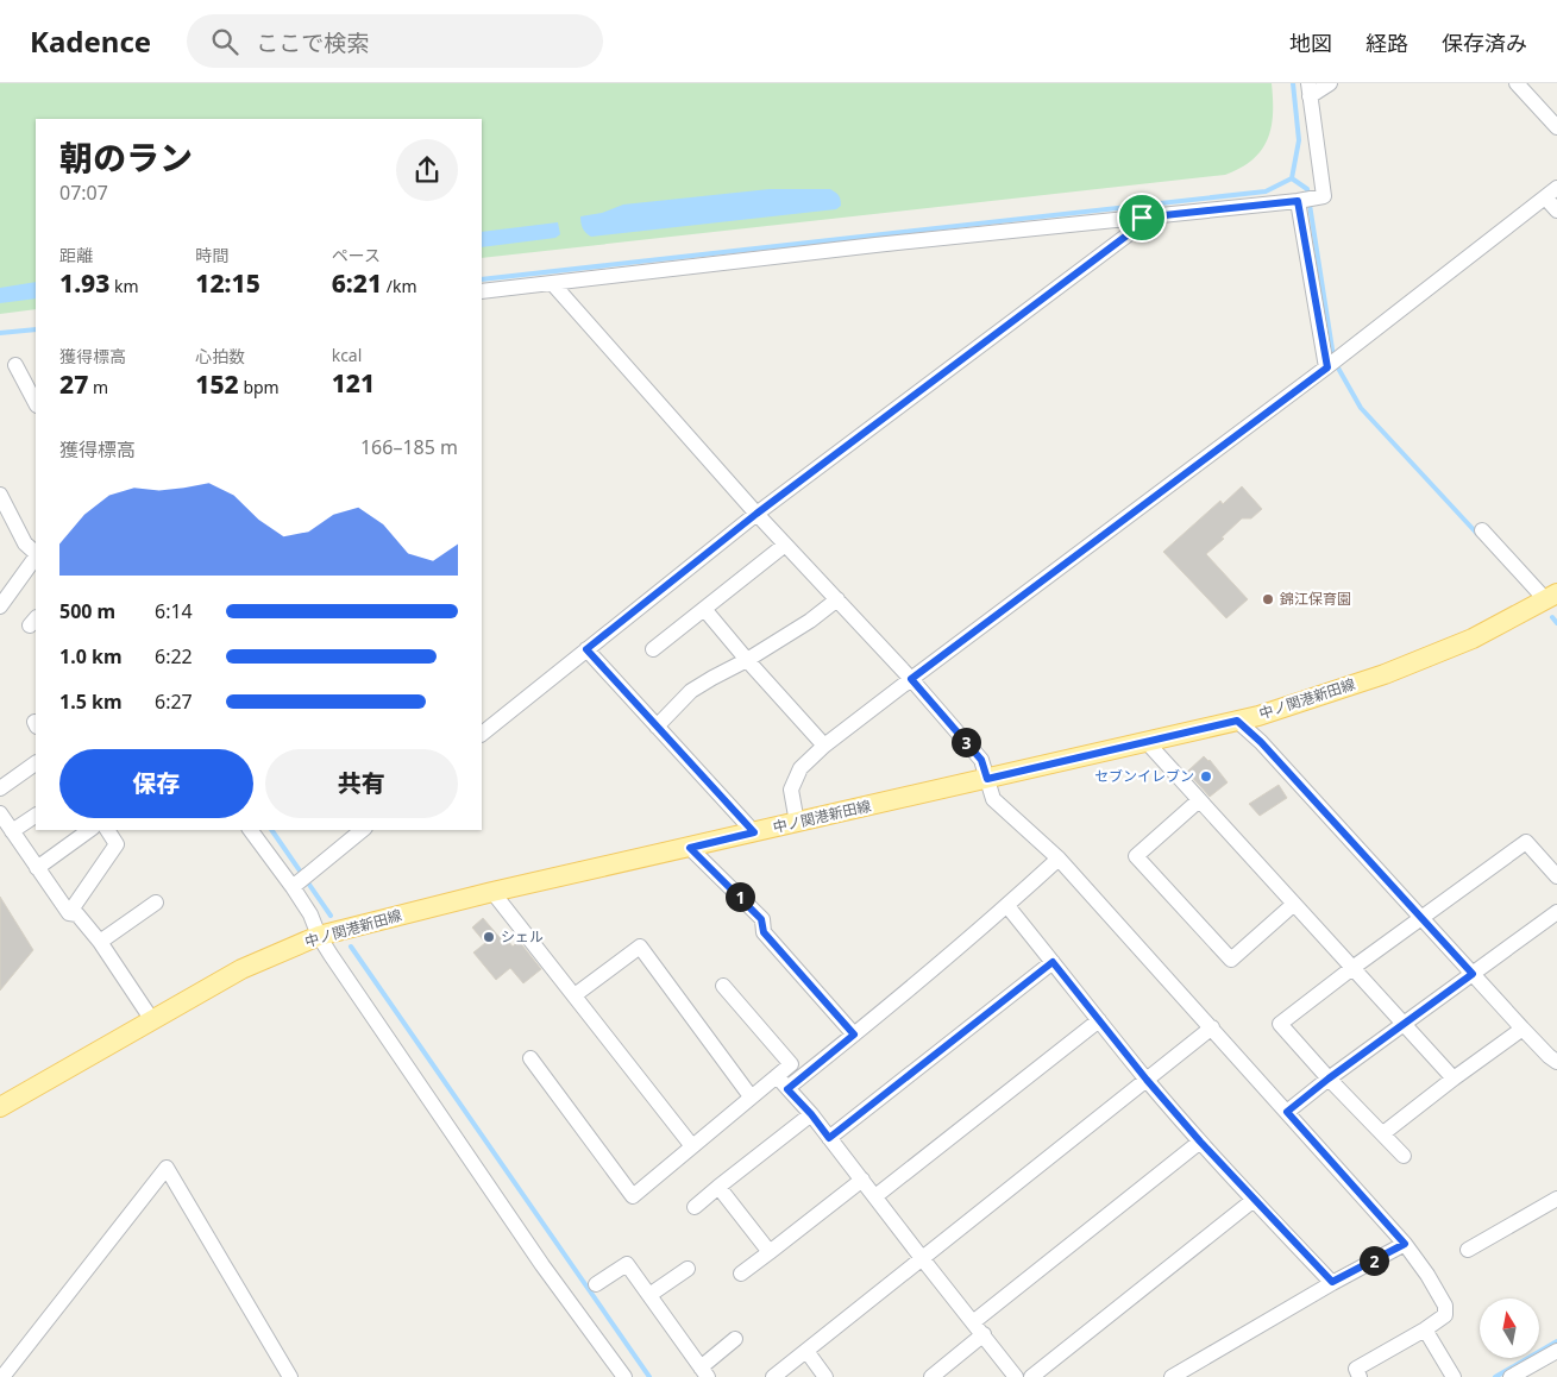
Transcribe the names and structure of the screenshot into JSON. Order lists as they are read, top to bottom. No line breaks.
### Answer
{"streets":{"main road":["中ノ関港新田線"]},"places":["錦江保育園","セブンイレブン","シェル"],"north":"top","page":{"header":"Kadence","search":"ここで検索","nav":["地図","経路","保存済み"],"heading":["朝のラン","07:07"],"stats":[["距離","1.93 km"],["時間","12:15"],["ペース","6:21 /km"],["獲得標高","27 m"],["心拍数","152 bpm"],["kcal","121"]],"chart":["獲得標高","166–185 m"],"list":[{"name":"500 m","note":"6:14"},{"name":"1.0 km","note":"6:22"},{"name":"1.5 km","note":"6:27"}],"pins":["3","1","2"],"buttons":["保存","共有"]}}
